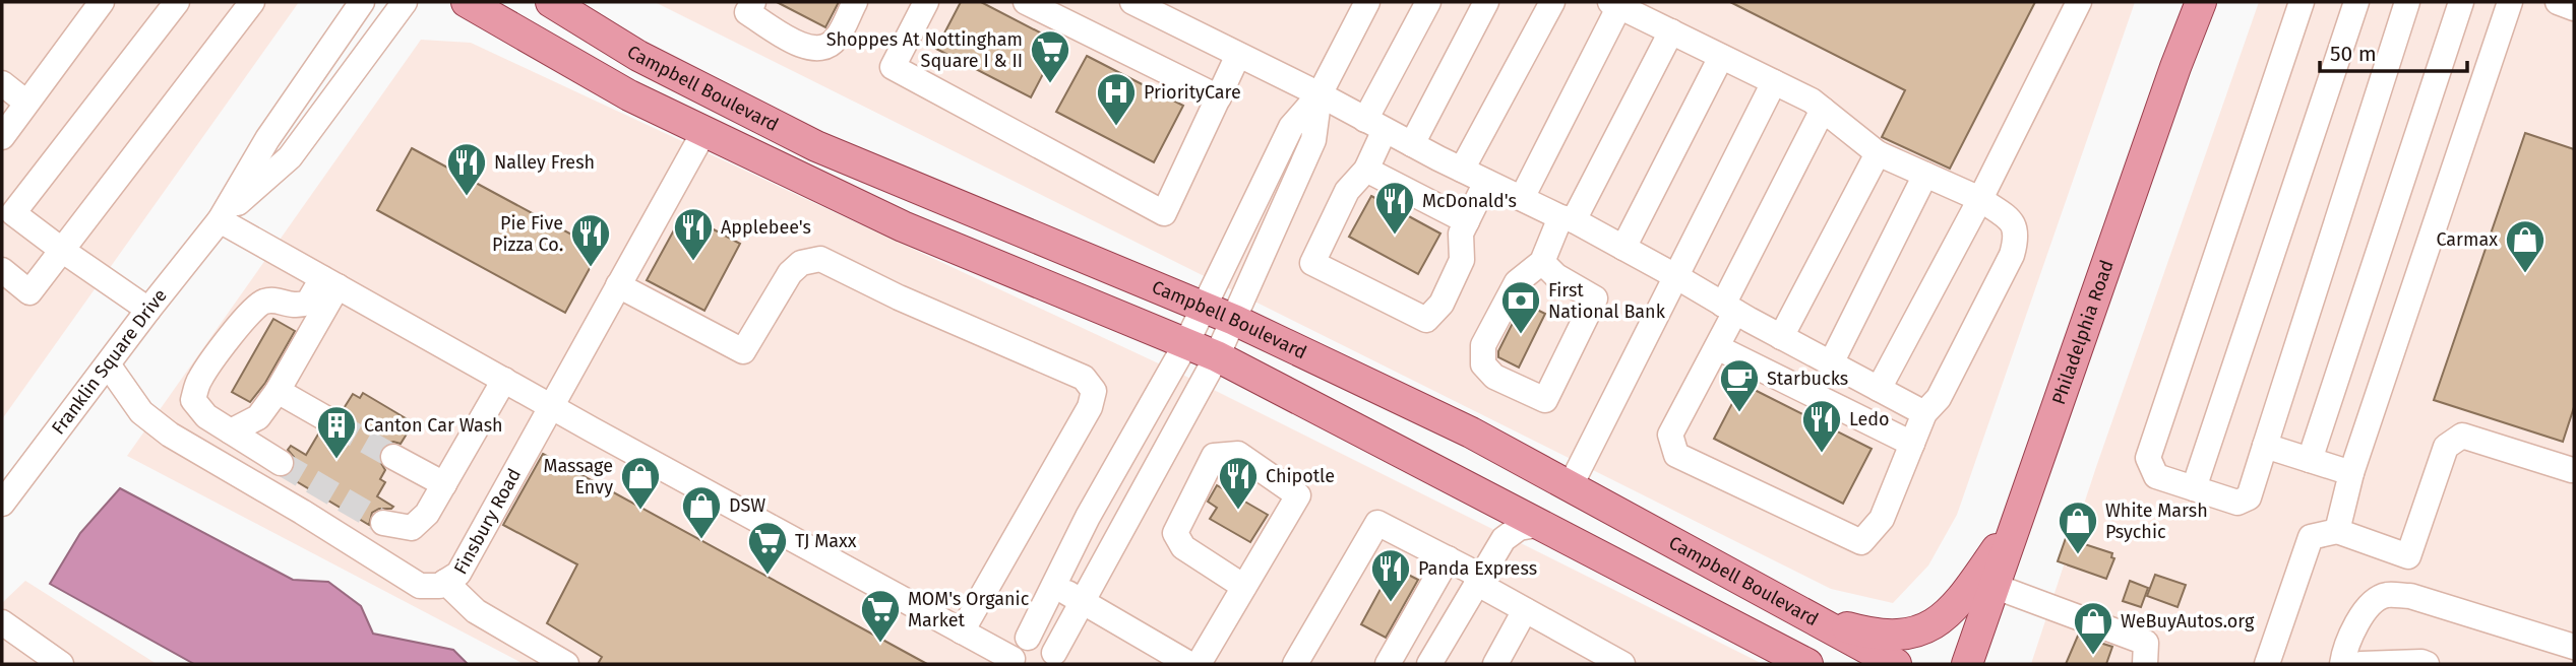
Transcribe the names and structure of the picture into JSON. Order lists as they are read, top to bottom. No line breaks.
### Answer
{"streets":{"main road":["Campbell Boulevard","Philadelphia Road"],"street":["Franklin Square Drive","Finsbury Road"]},"crossings":[["Campbell Boulevard","Finsbury Road"],["Franklin Square Drive","Finsbury Road"]],"places":{"supermarket":["Shoppes At Nottingham Square I & II","TJ Maxx","MOM's Organic Market"],"hospital":["PriorityCare"],"restaurant":["Nalley Fresh","McDonald's","Applebee's","Pie Five Pizza Co.","Ledo","Chipotle","Panda Express"],"shop":["Carmax","Massage Envy","DSW","White Marsh Psychic","WeBuyAutos.org"],"bank":["First National Bank"],"cafe":["Starbucks"],"building":["Canton Car Wash"]},"scale_bar":"50 m"}
